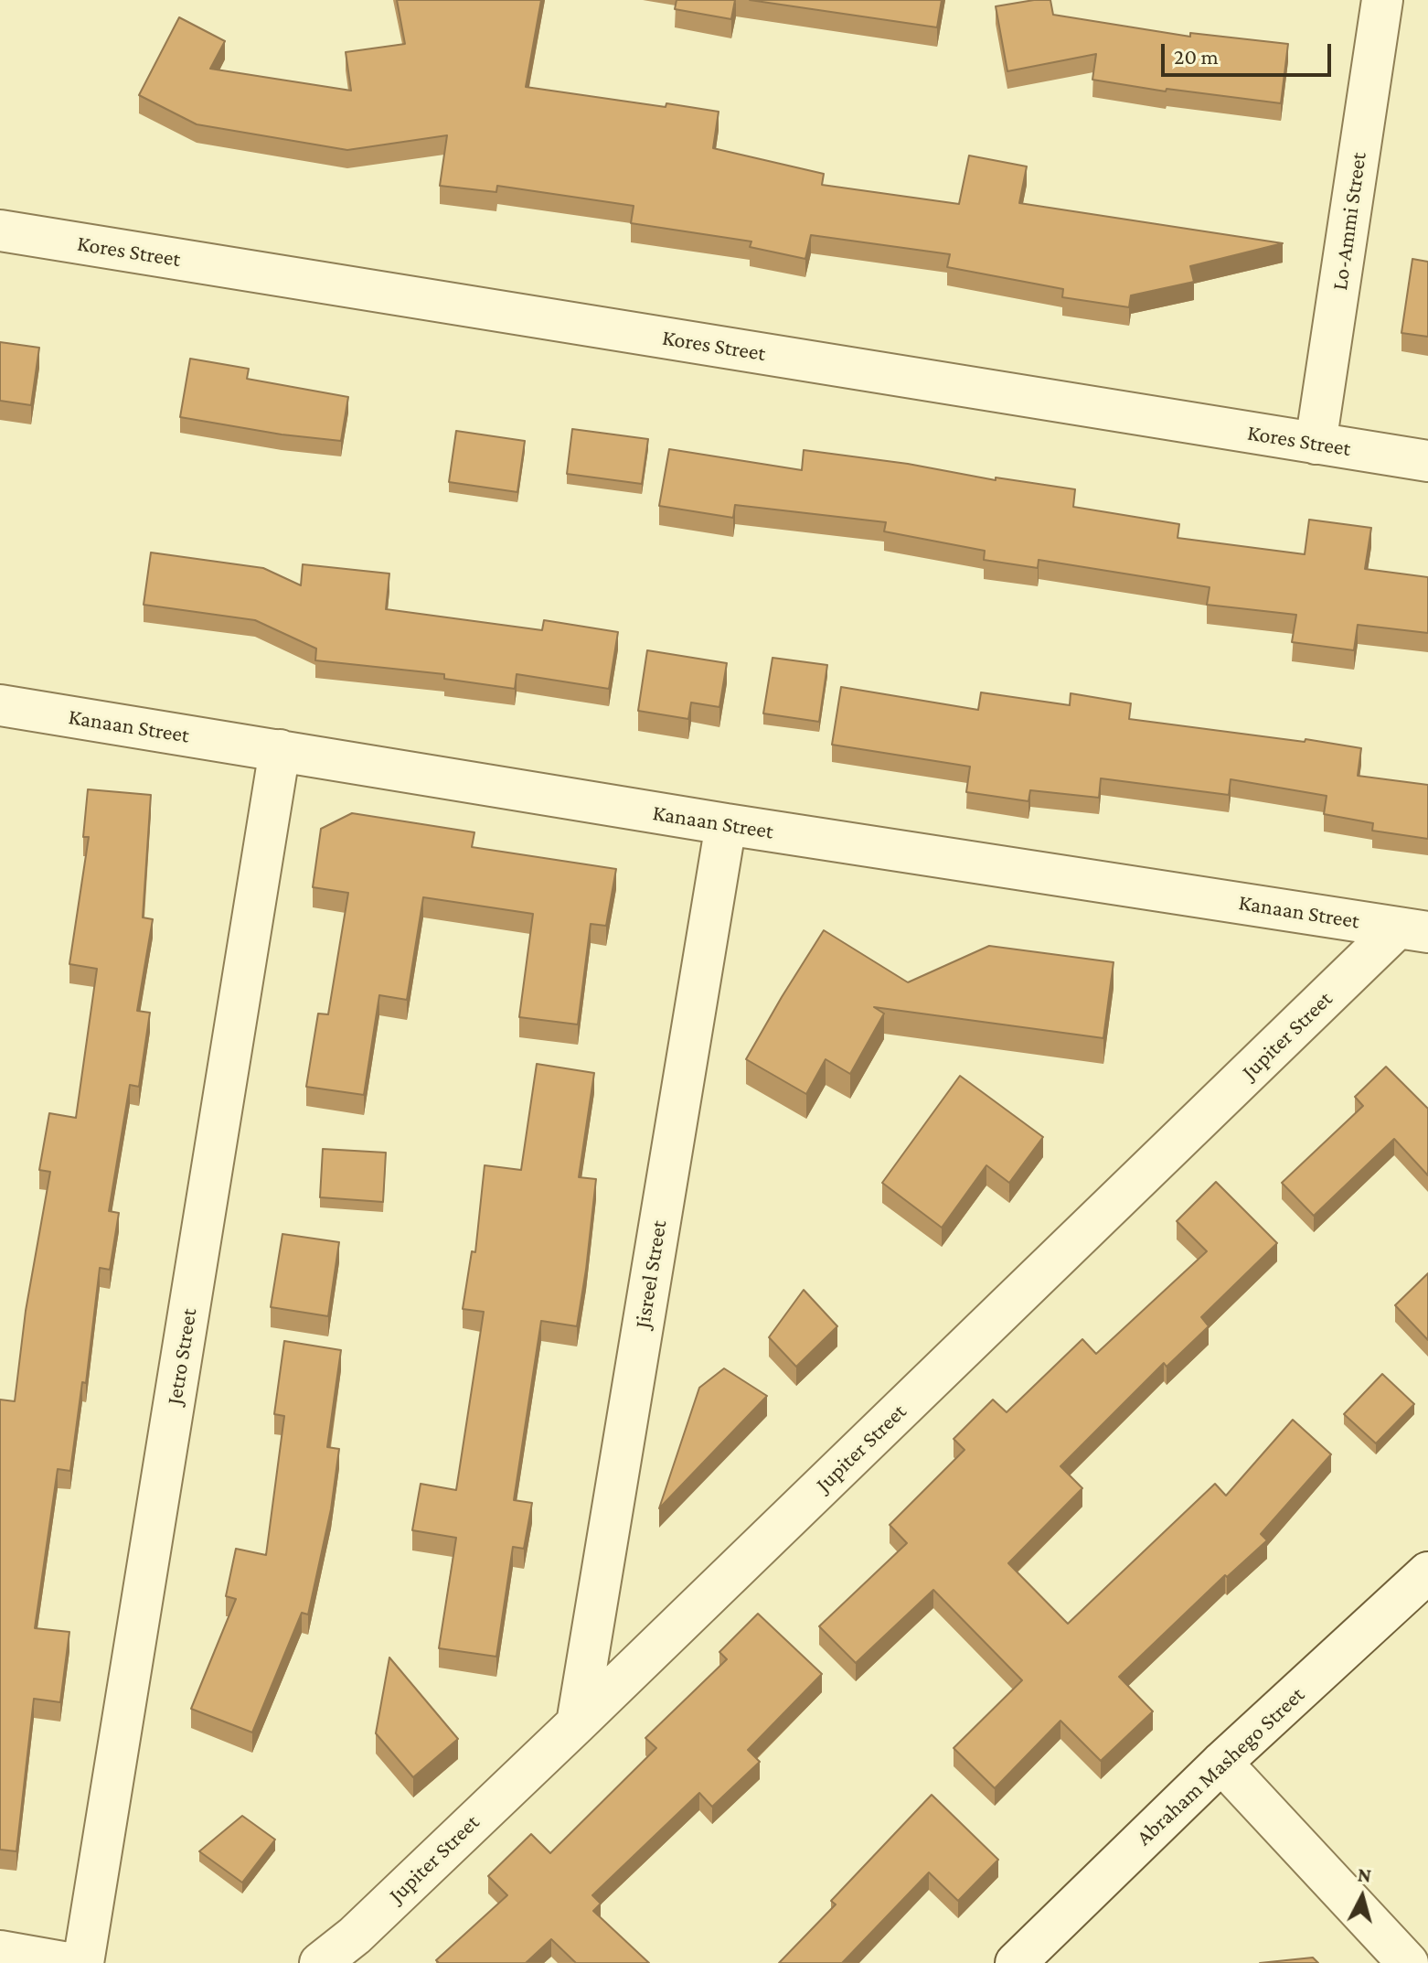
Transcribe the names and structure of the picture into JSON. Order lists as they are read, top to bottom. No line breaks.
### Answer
{"streets":{"street":["Lo-Ammi Street","Kores Street","Kanaan Street","Jupiter Street","Jisreel Street","Jetro Street","Abraham Mashego Street"]},"crossings":[["Lo-Ammi Street","Kores Street"],["Kanaan Street","Jupiter Street"],["Kanaan Street","Jisreel Street"],["Kanaan Street","Jetro Street"],["Jupiter Street","Jisreel Street"]],"scale_bar":"20 m","north":"top"}
